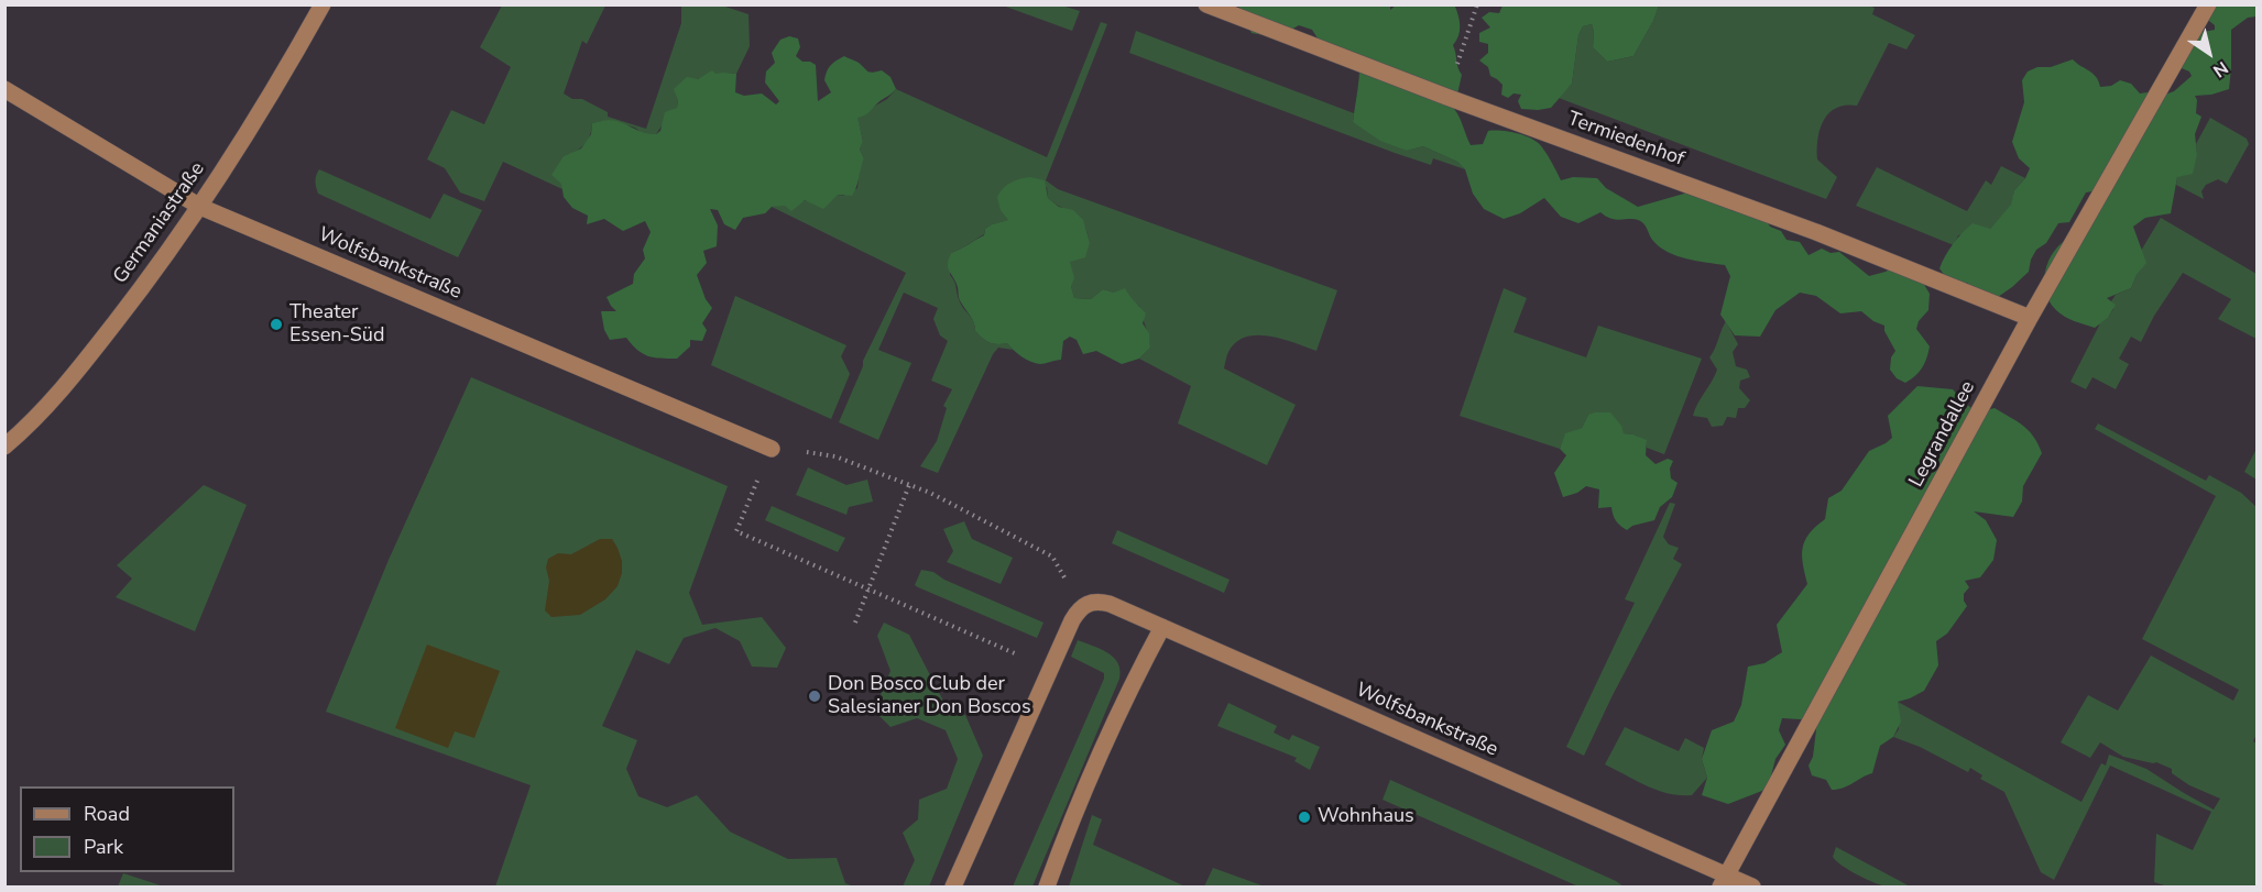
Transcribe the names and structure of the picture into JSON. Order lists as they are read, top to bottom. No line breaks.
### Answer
{"streets":{"street":["Termiedenhof","Germaniastraße","Wolfsbankstraße","Legrandallee"]},"crossings":[["Termiedenhof","Legrandallee"],["Germaniastraße","Wolfsbankstraße"],["Wolfsbankstraße","Legrandallee"]],"places":["Theater Essen-Süd","Don Bosco Club der Salesianer Don Boscos","Wohnhaus"],"legend":["Road","Park"],"north":"bottom right"}
